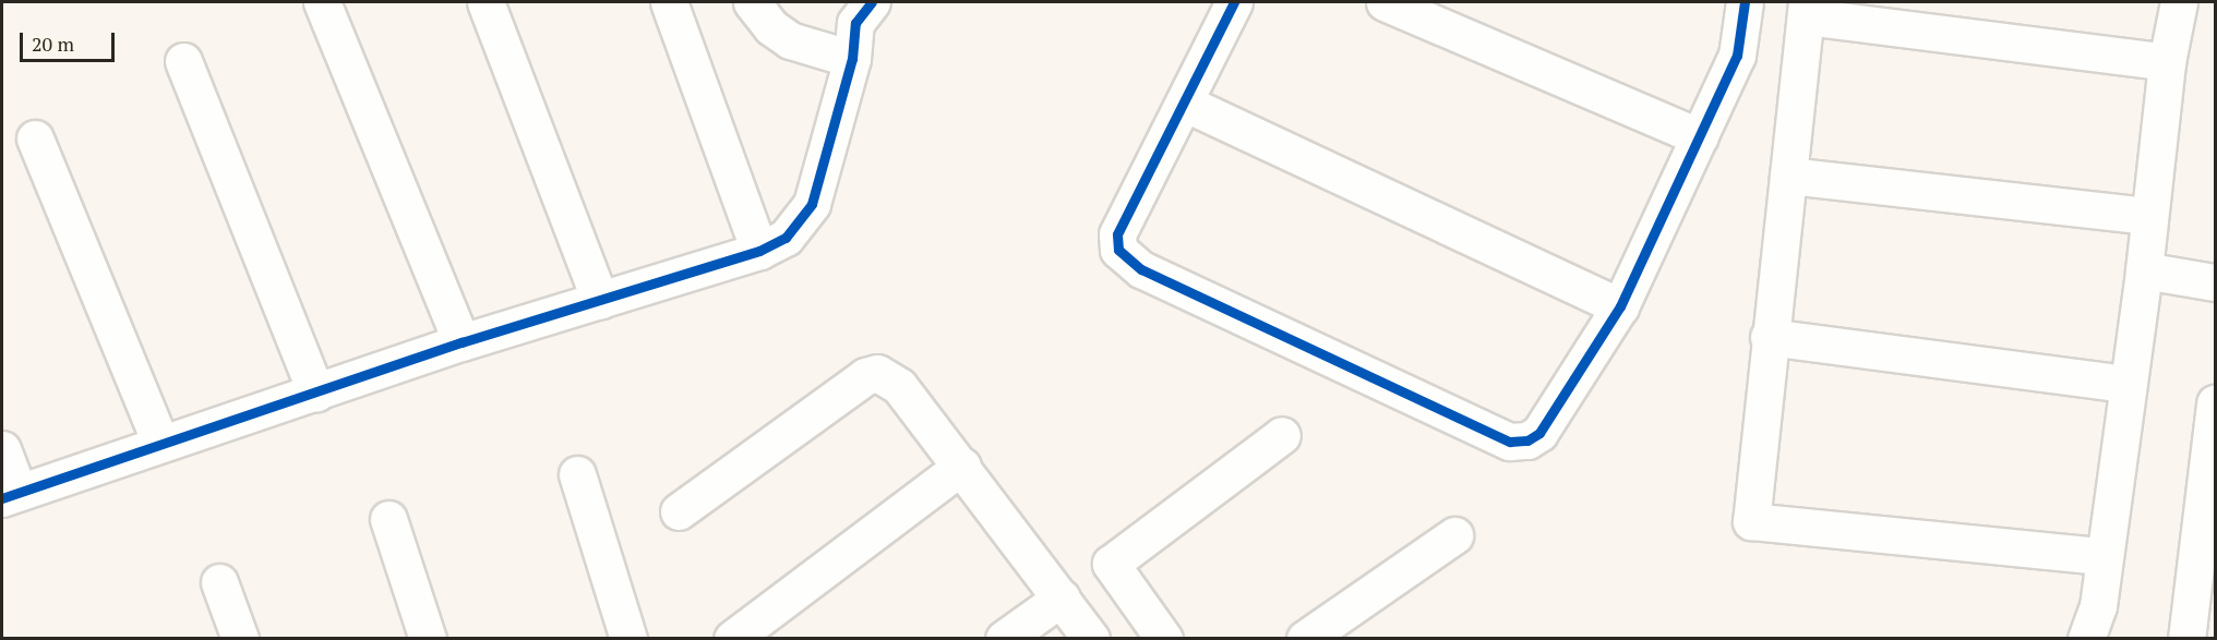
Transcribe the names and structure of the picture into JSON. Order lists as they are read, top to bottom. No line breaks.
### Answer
{"scale_bar":"20 m"}
